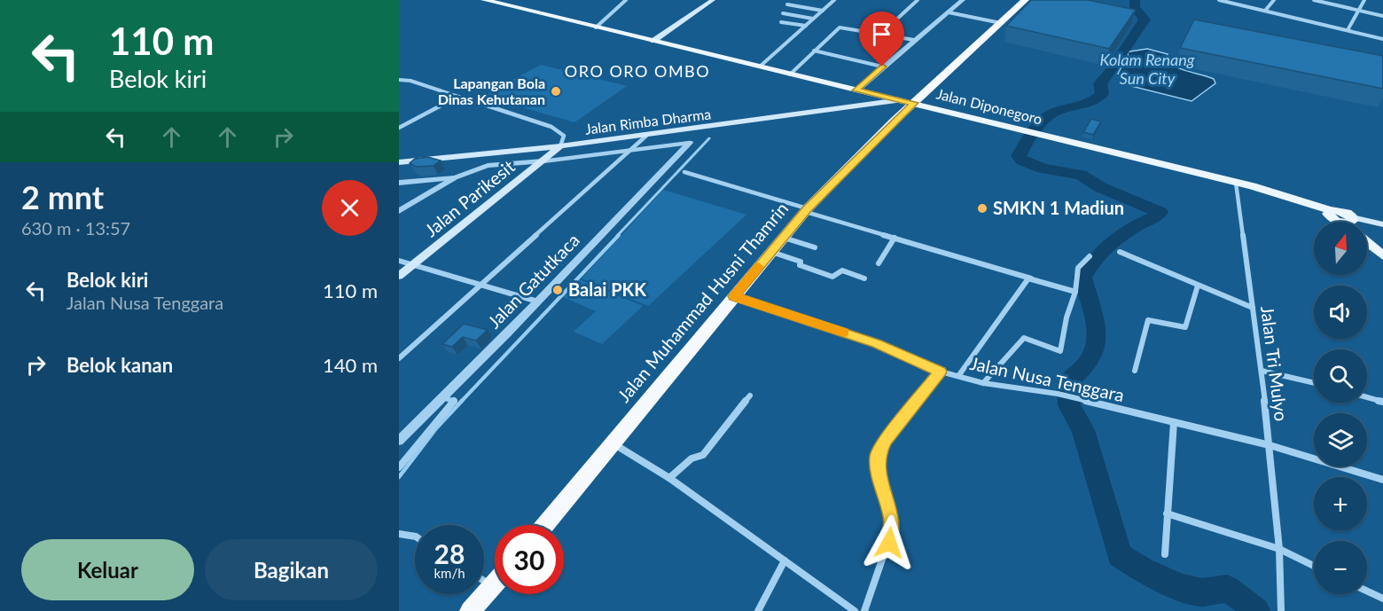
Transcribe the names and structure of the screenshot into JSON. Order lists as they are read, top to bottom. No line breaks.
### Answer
{"streets":{"highway":["Jalan Muhammad Husni Thamrin"],"main road":["Jalan Diponegoro","Jalan Rimba Dharma","Jalan Parikesit"],"street":["Jalan Gatutkaca","Jalan Tri Mulyo","Jalan Nusa Tenggara"]},"crossings":[["Jalan Diponegoro","Jalan Rimba Dharma"],["Jalan Diponegoro","Jalan Muhammad Husni Thamrin"],["Jalan Diponegoro","Jalan Tri Mulyo"],["Jalan Rimba Dharma","Jalan Parikesit"],["Jalan Rimba Dharma","Jalan Muhammad Husni Thamrin"],["Jalan Muhammad Husni Thamrin","Jalan Nusa Tenggara"],["Jalan Tri Mulyo","Jalan Nusa Tenggara"]],"districts":["ORO ORO OMBO"],"water":["Kolam Renang Sun City"],"places":["Lapangan Bola Dinas Kehutanan","SMKN 1 Madiun","Balai PKK"],"north":"top","page":{"turn":["110 m","Belok kiri"],"heading":["2 mnt","630 m · 13:57"],"map_buttons":["+","−"],"list":[{"name":"Belok kiri","note":"Jalan Nusa Tenggara","value":"110 m"},{"name":"Belok kanan","value":"140 m"}],"speed":"28 km/h","limit":"30","buttons":["Keluar","Bagikan"]}}
